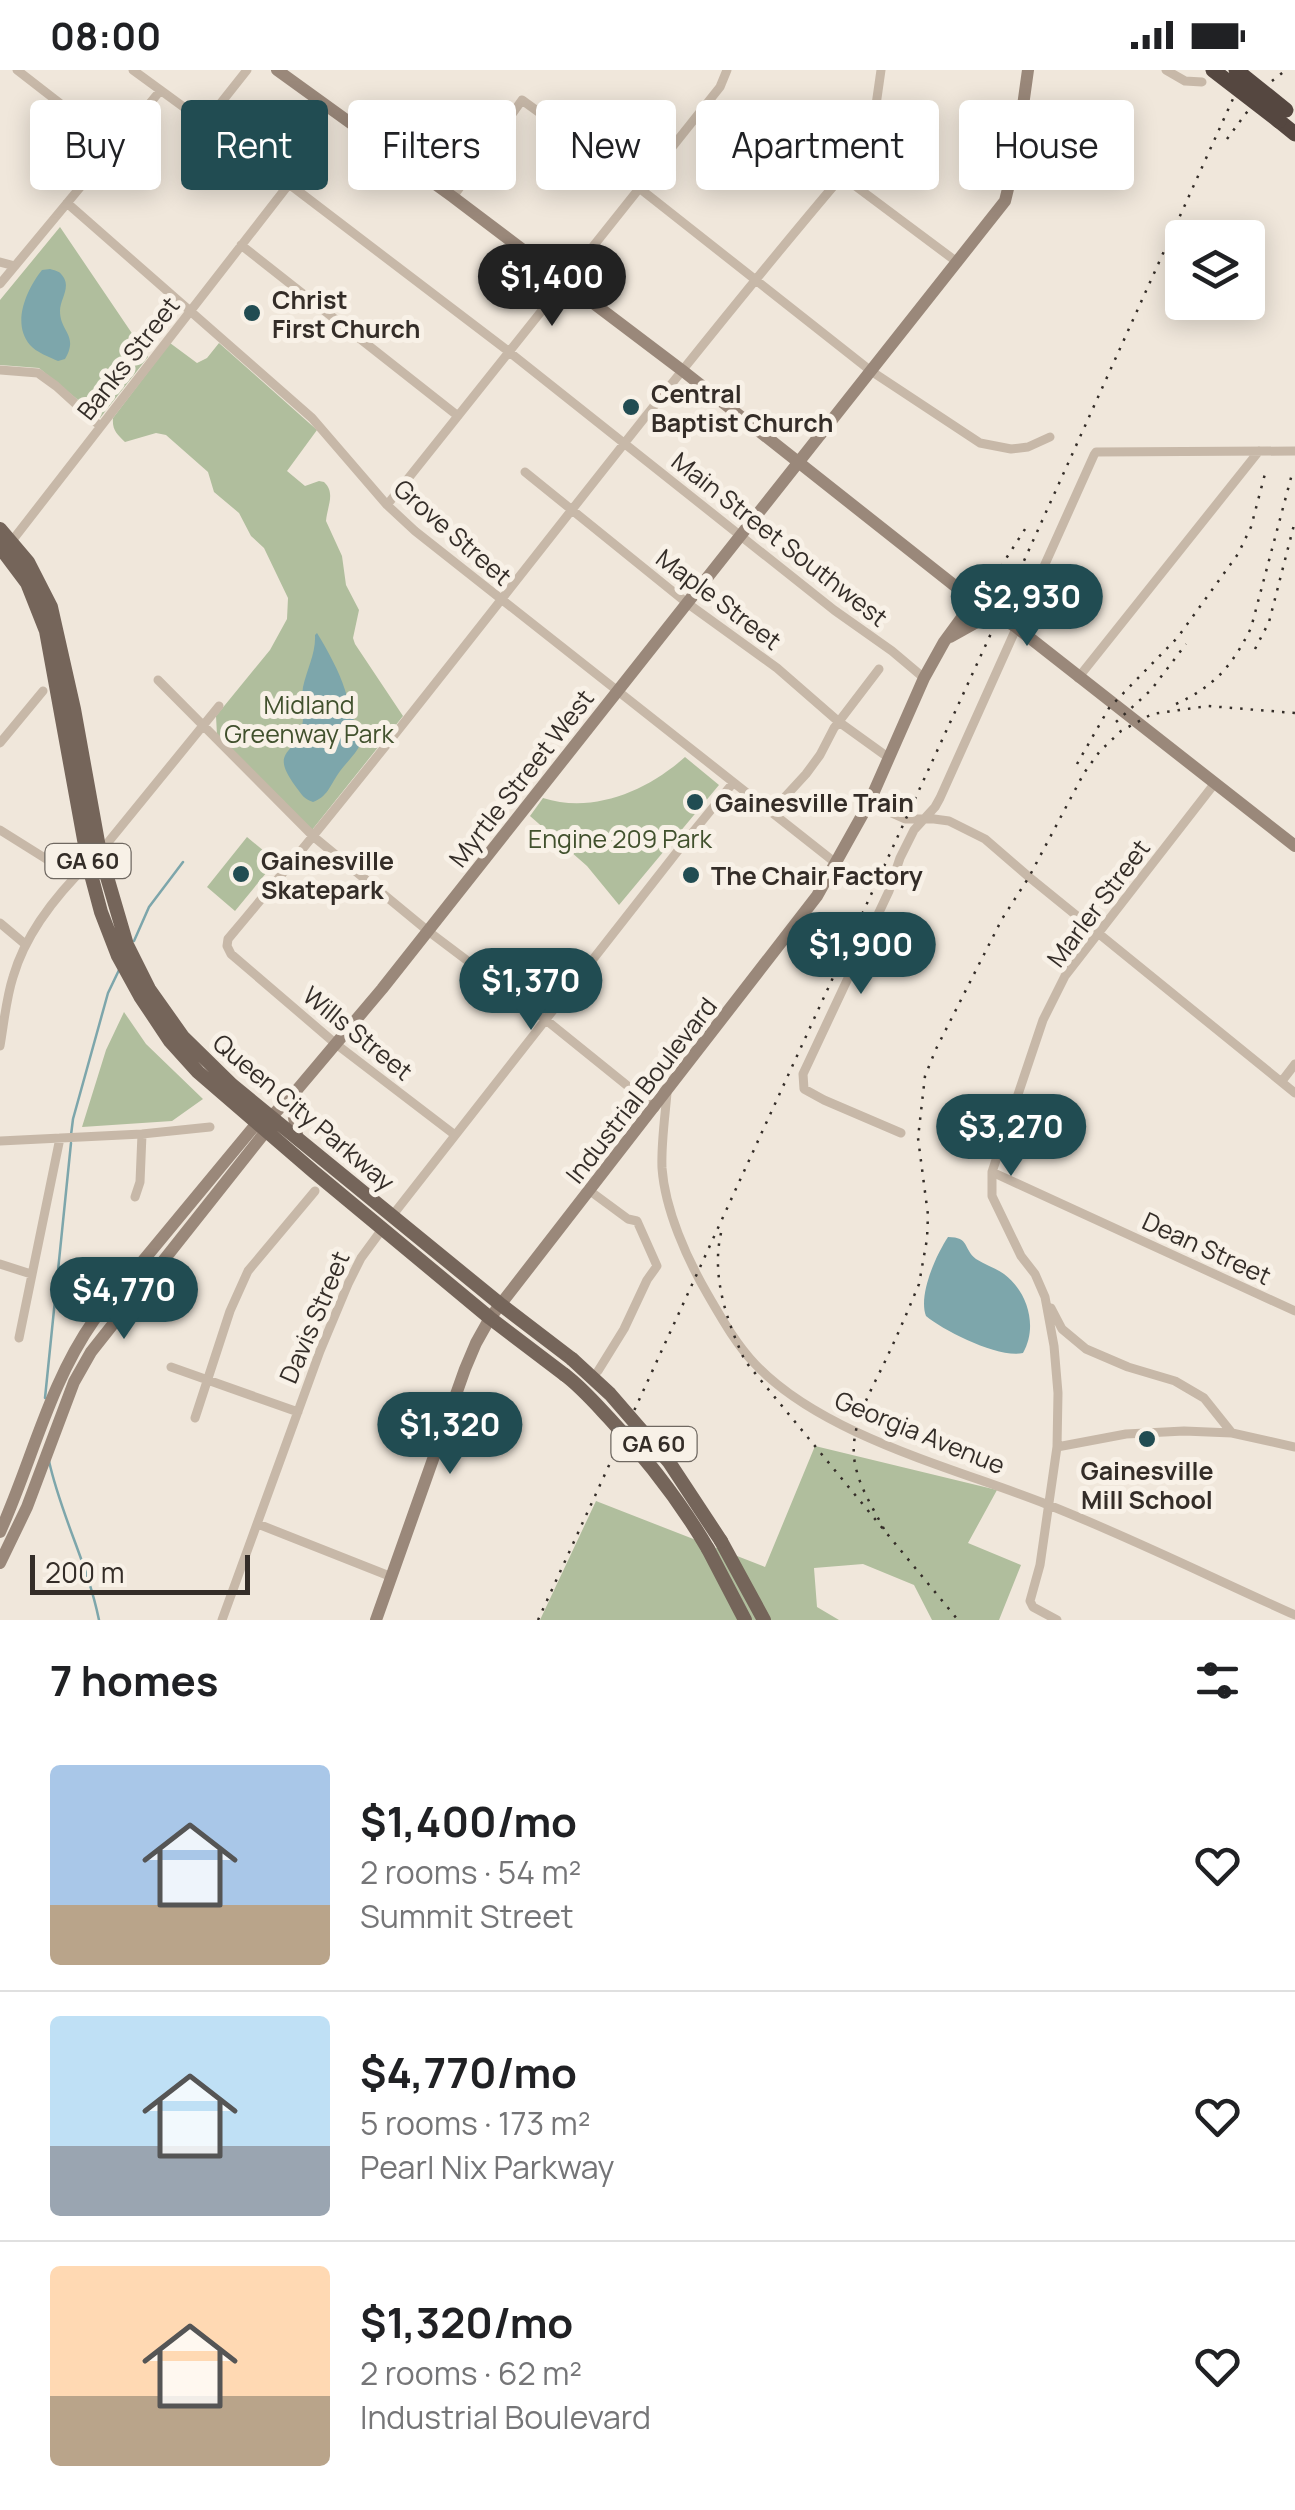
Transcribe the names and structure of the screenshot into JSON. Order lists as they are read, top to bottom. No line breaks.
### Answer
{"streets":{"main road":["GA 60","Queen City Parkway"],"street":["Banks Street","Grove Street","Main Street Southwest","Maple Street","Myrtle Street West","Marler Street","Wills Street","Industrial Boulevard","Dean Street","Davis Street","Georgia Avenue"]},"crossings":[["Banks Street","Grove Street"],["Banks Street","Queen City Parkway"],["Grove Street","Myrtle Street West"],["Grove Street","Industrial Boulevard"],["Grove Street","Davis Street"],["Main Street Southwest","Myrtle Street West"],["Main Street Southwest","Industrial Boulevard"],["Maple Street","Myrtle Street West"],["Maple Street","Industrial Boulevard"],["Myrtle Street West","Wills Street"],["Myrtle Street West","Queen City Parkway"],["Marler Street","Dean Street"],["Wills Street","Davis Street"],["Industrial Boulevard","Queen City Parkway"],["Industrial Boulevard","Georgia Avenue"],["Queen City Parkway","Davis Street"]],"parks":["Midland Greenway Park","Engine 209 Park"],"places":["Christ First Church","Central Baptist Church","Gainesville Train","Gainesville Skatepark","The Chair Factory","Gainesville Mill School"],"scale_bar":"200 m","page":{"status":"08:00","chip":["Buy","Rent","Filters","New","Apartment","House"],"price":["$1,400","$2,930","$1,900","$1,370","$3,270","$4,770","$1,320"],"scale":"200 m","heading":"7 homes","list":[{"name":"$1,400/mo","note":"2 rooms · 54 m² · Summit Street"},{"name":"$4,770/mo","note":"5 rooms · 173 m² · Pearl Nix Parkway"},{"name":"$1,320/mo","note":"2 rooms · 62 m² · Industrial Boulevard"}]}}
